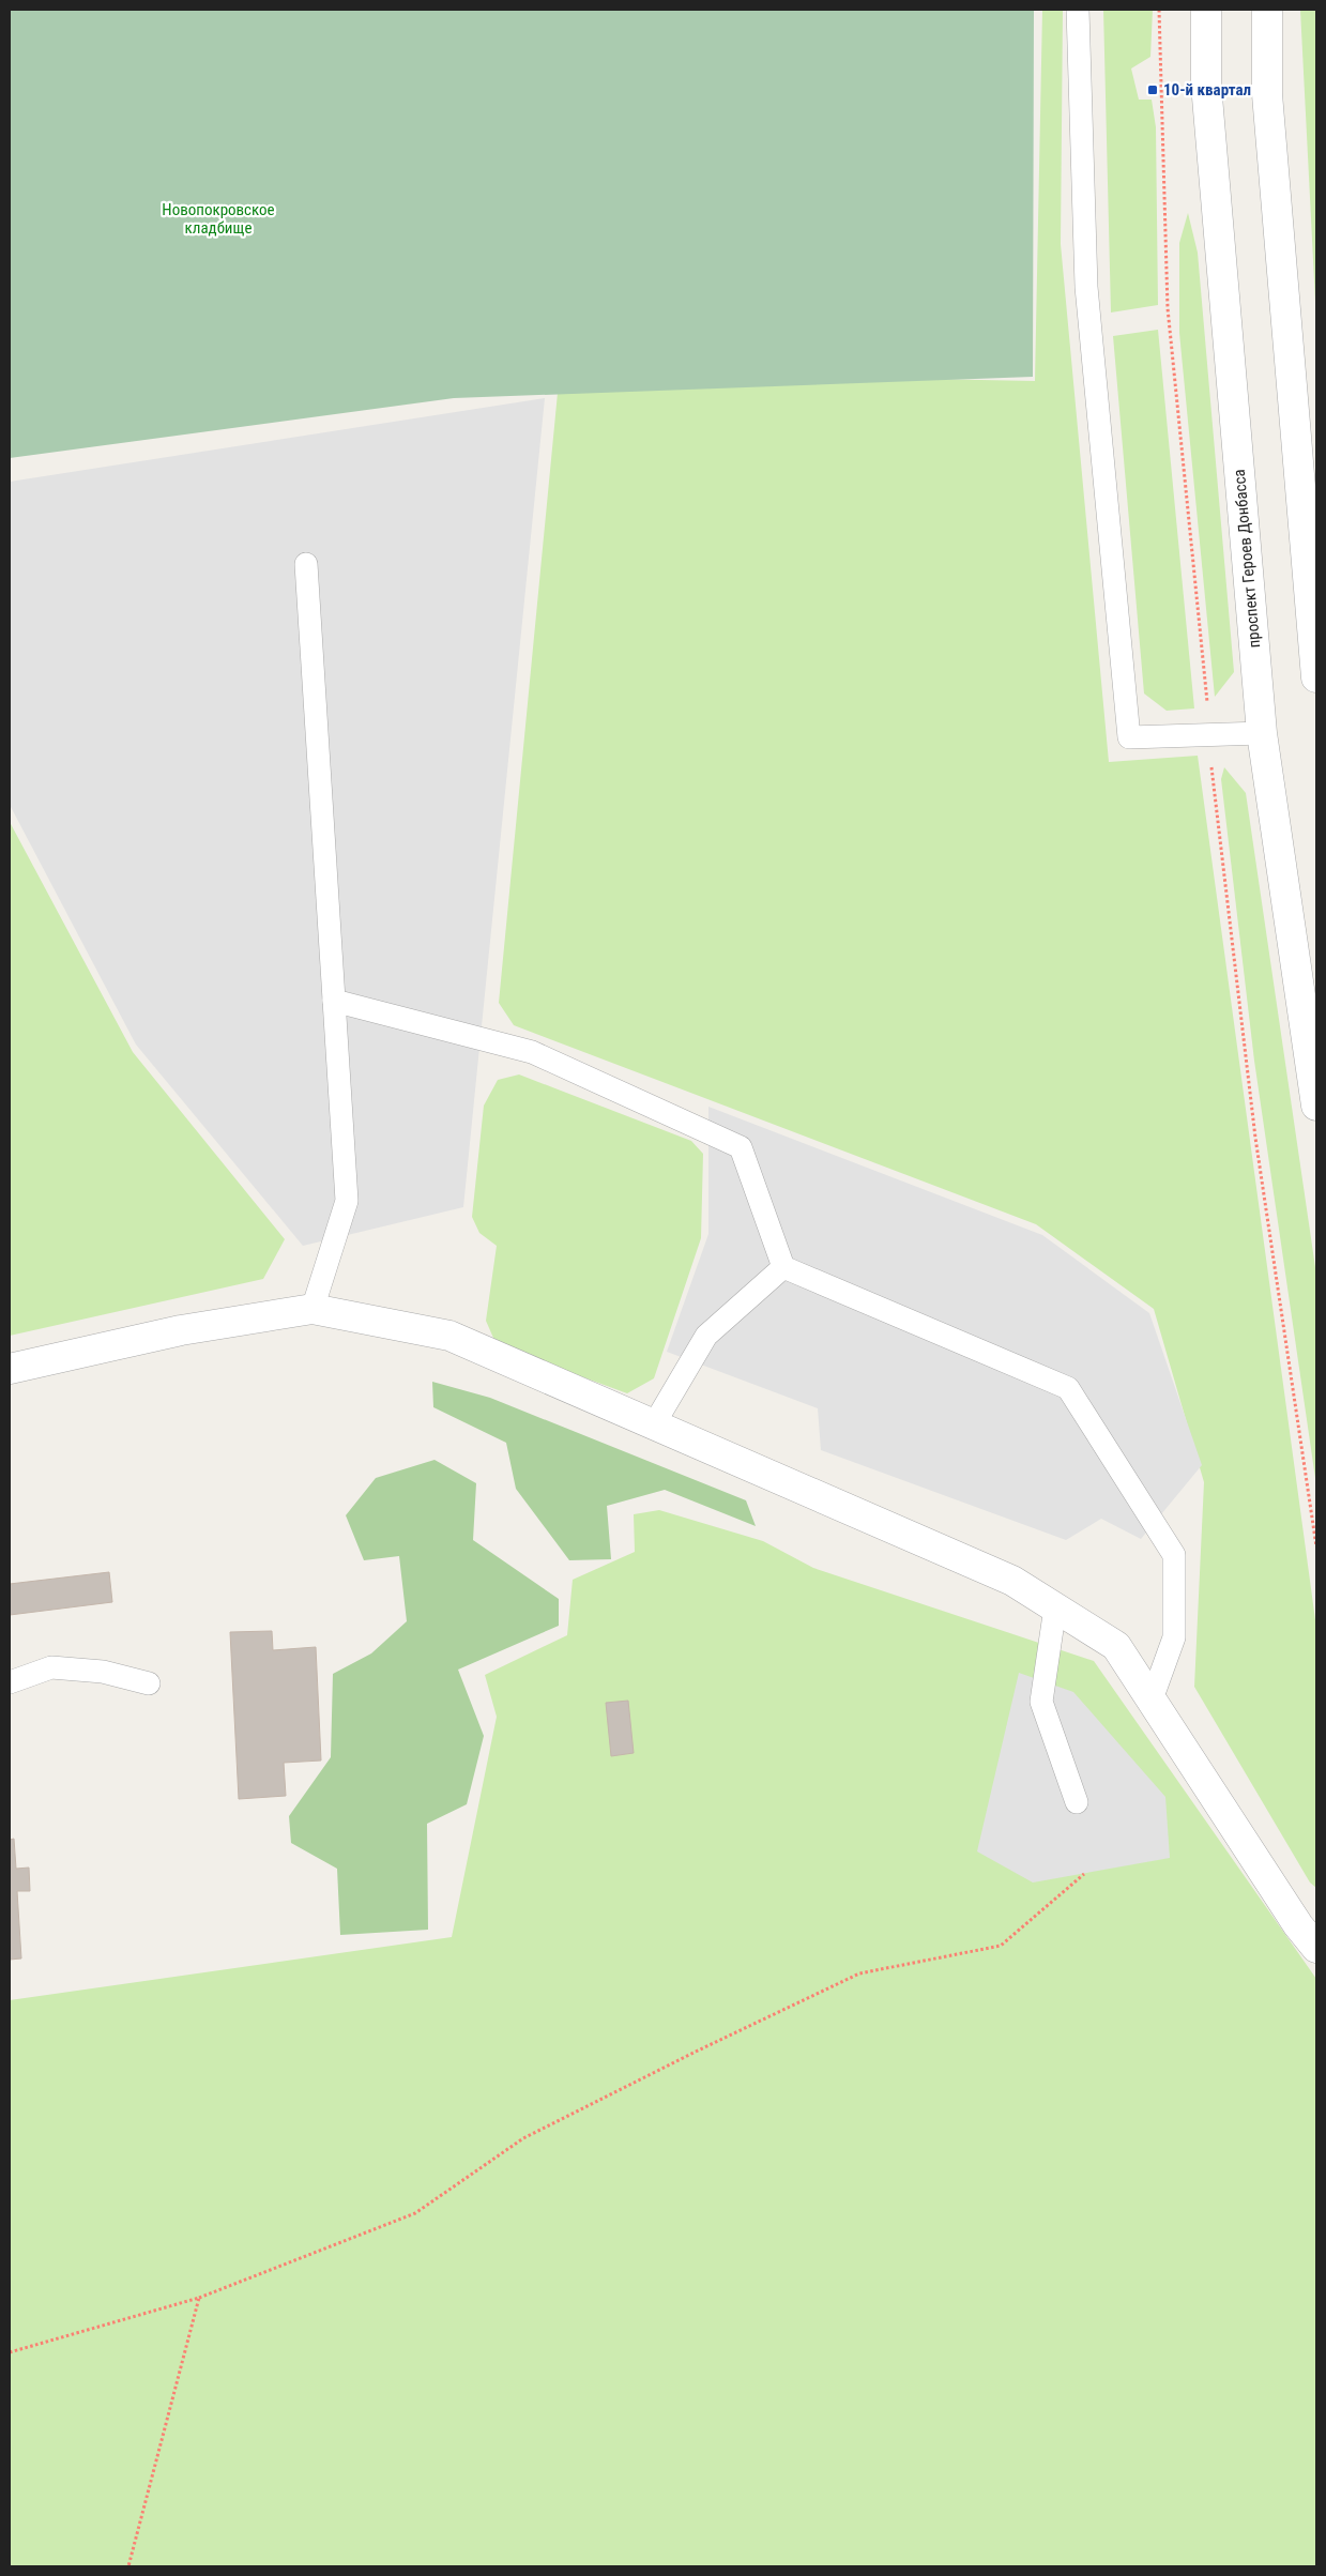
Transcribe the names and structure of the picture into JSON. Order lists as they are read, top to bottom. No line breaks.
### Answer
{"streets":{"street":["проспект Героев Донбасса"]},"parks":["Новопокровское кладбище"],"places":{"transit":["10-й квартал"]}}
